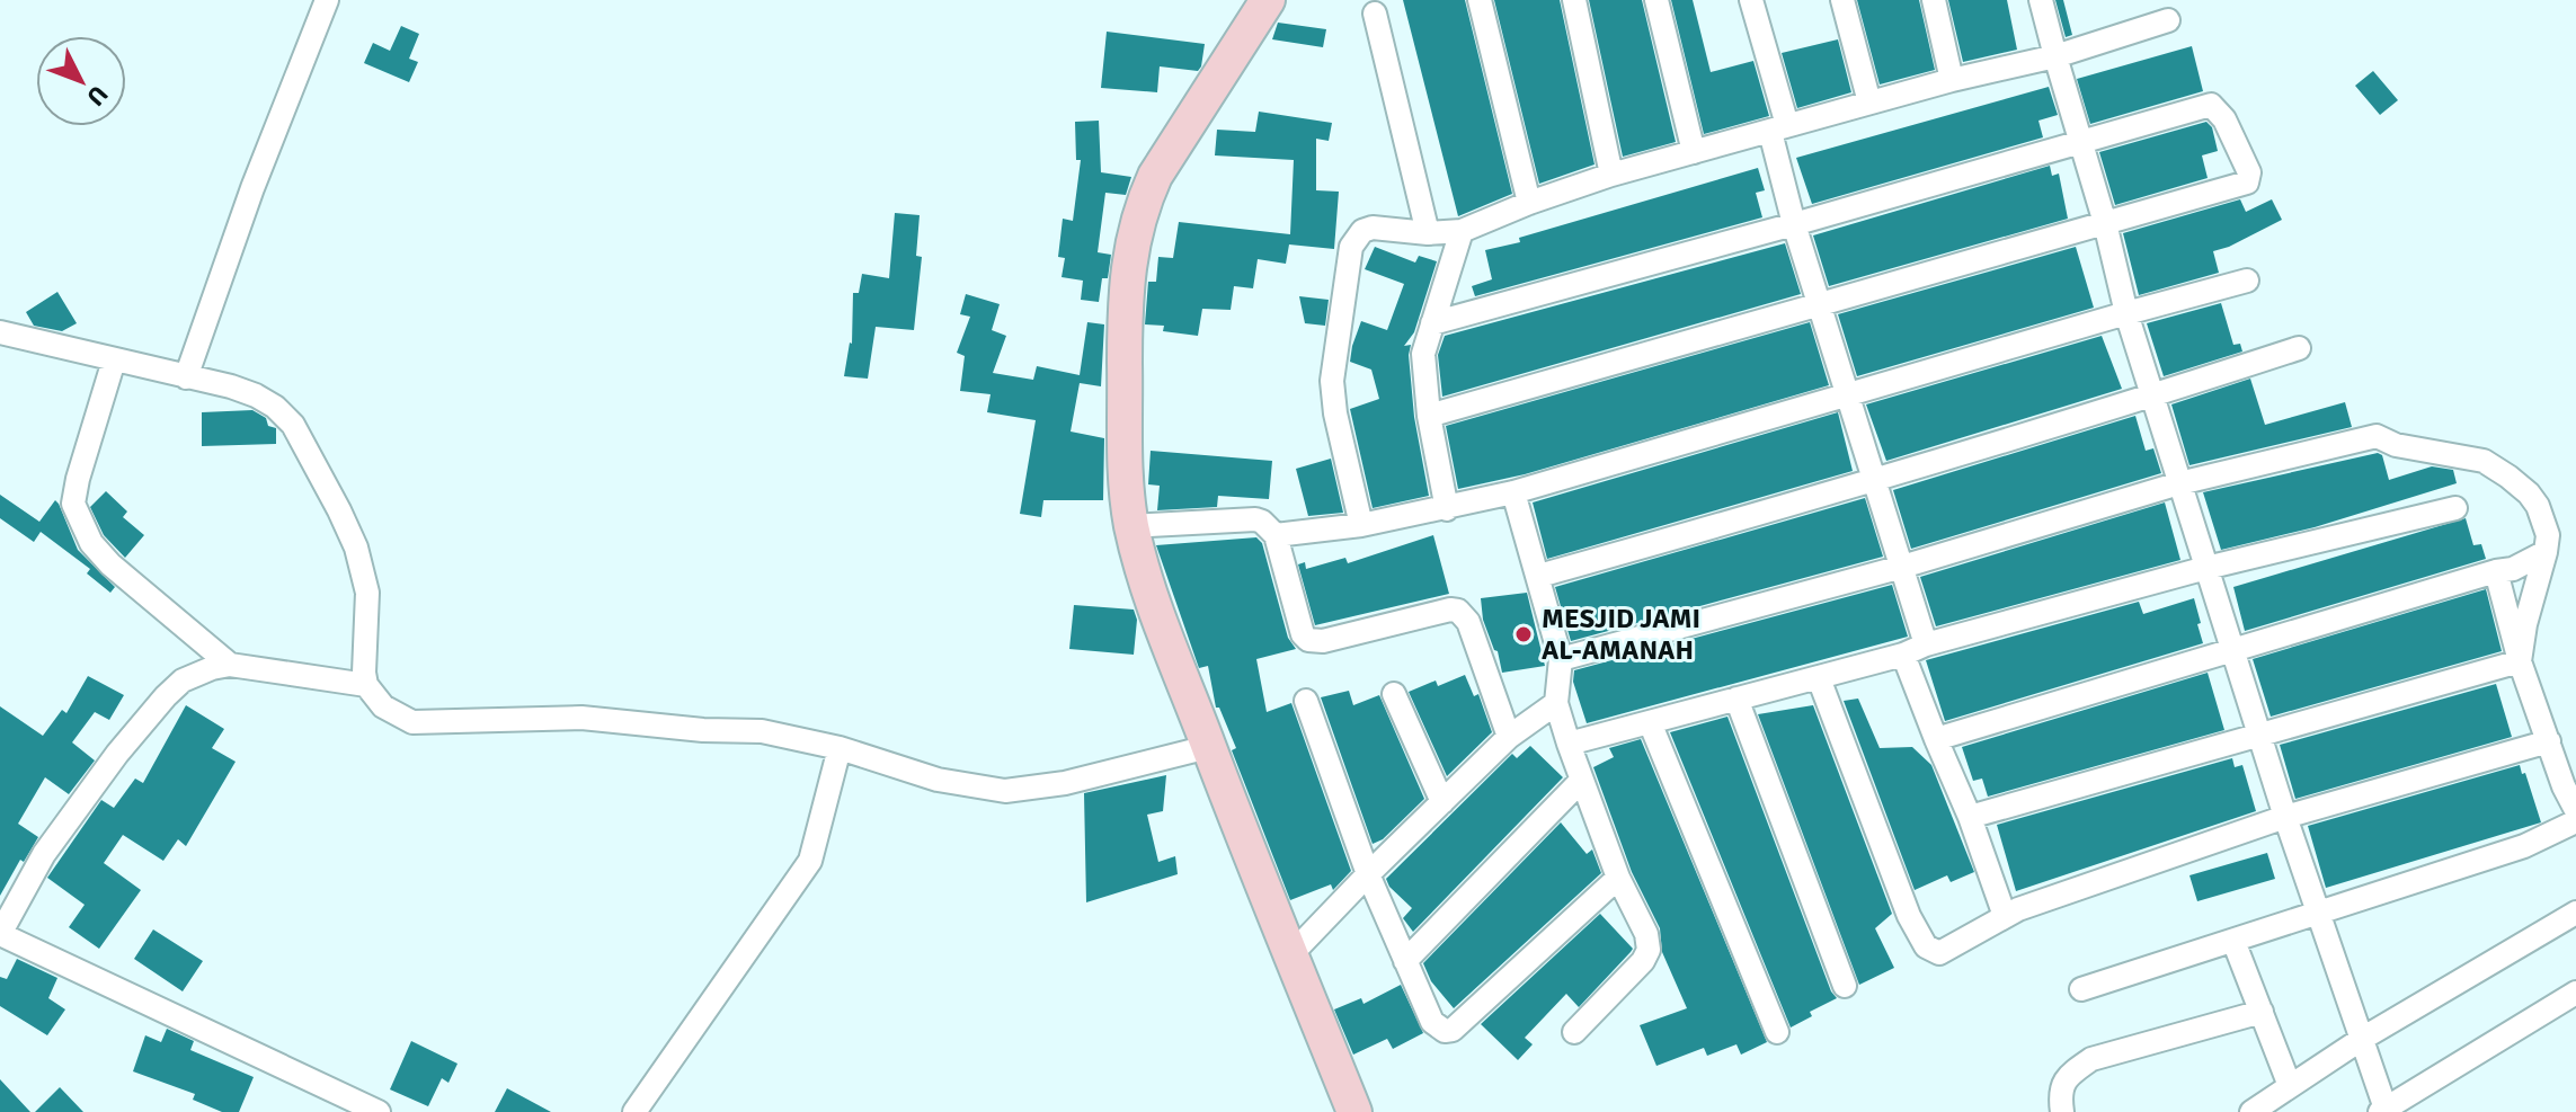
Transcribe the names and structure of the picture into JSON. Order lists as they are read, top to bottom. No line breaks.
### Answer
{"places":["MESJID JAMI AL-AMANAH"],"north":"bottom right"}
